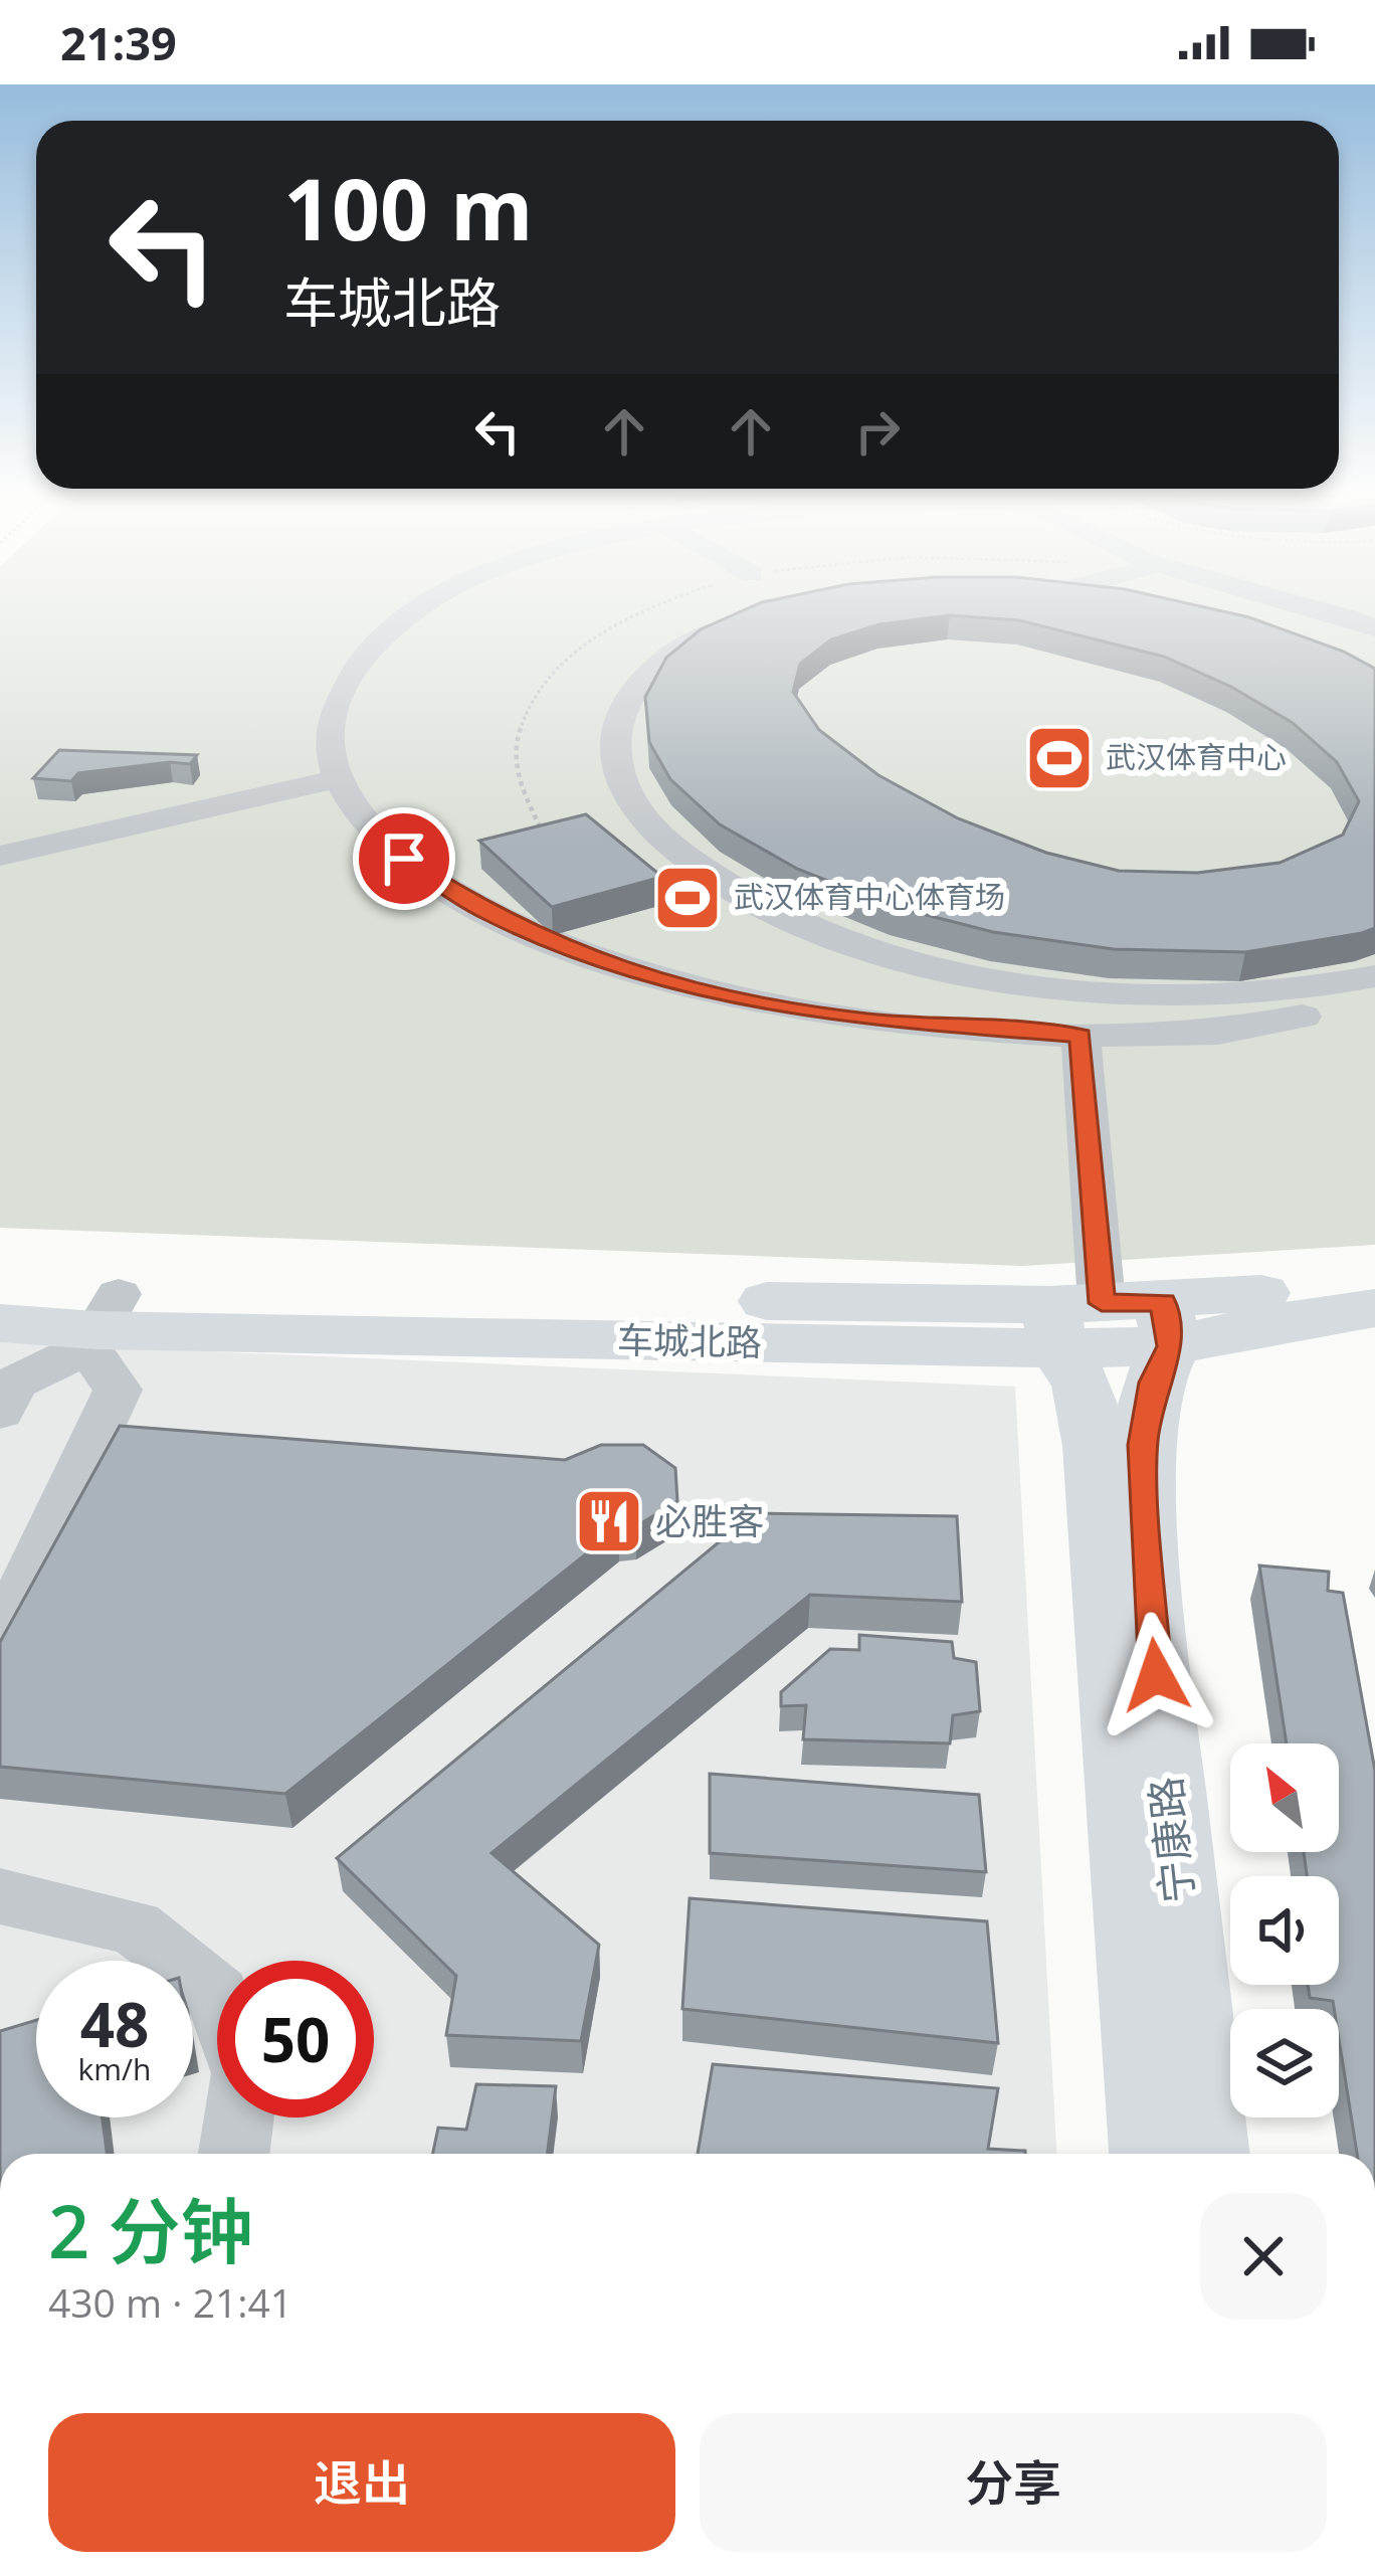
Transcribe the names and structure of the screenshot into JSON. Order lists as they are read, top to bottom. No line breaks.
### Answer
{"streets":{"main road":["车城北路","宁康路"]},"crossings":[["车城北路","宁康路"]],"places":{"sports":["武汉体育中心","武汉体育中心体育场"],"restaurant":["必胜客"]},"north":"top left","page":{"status":"21:39","turn":["100 m","车城北路"],"speed":"48 km/h","limit":"50","heading":["2 分钟","430 m · 21:41"],"buttons":["退出","分享"]}}
